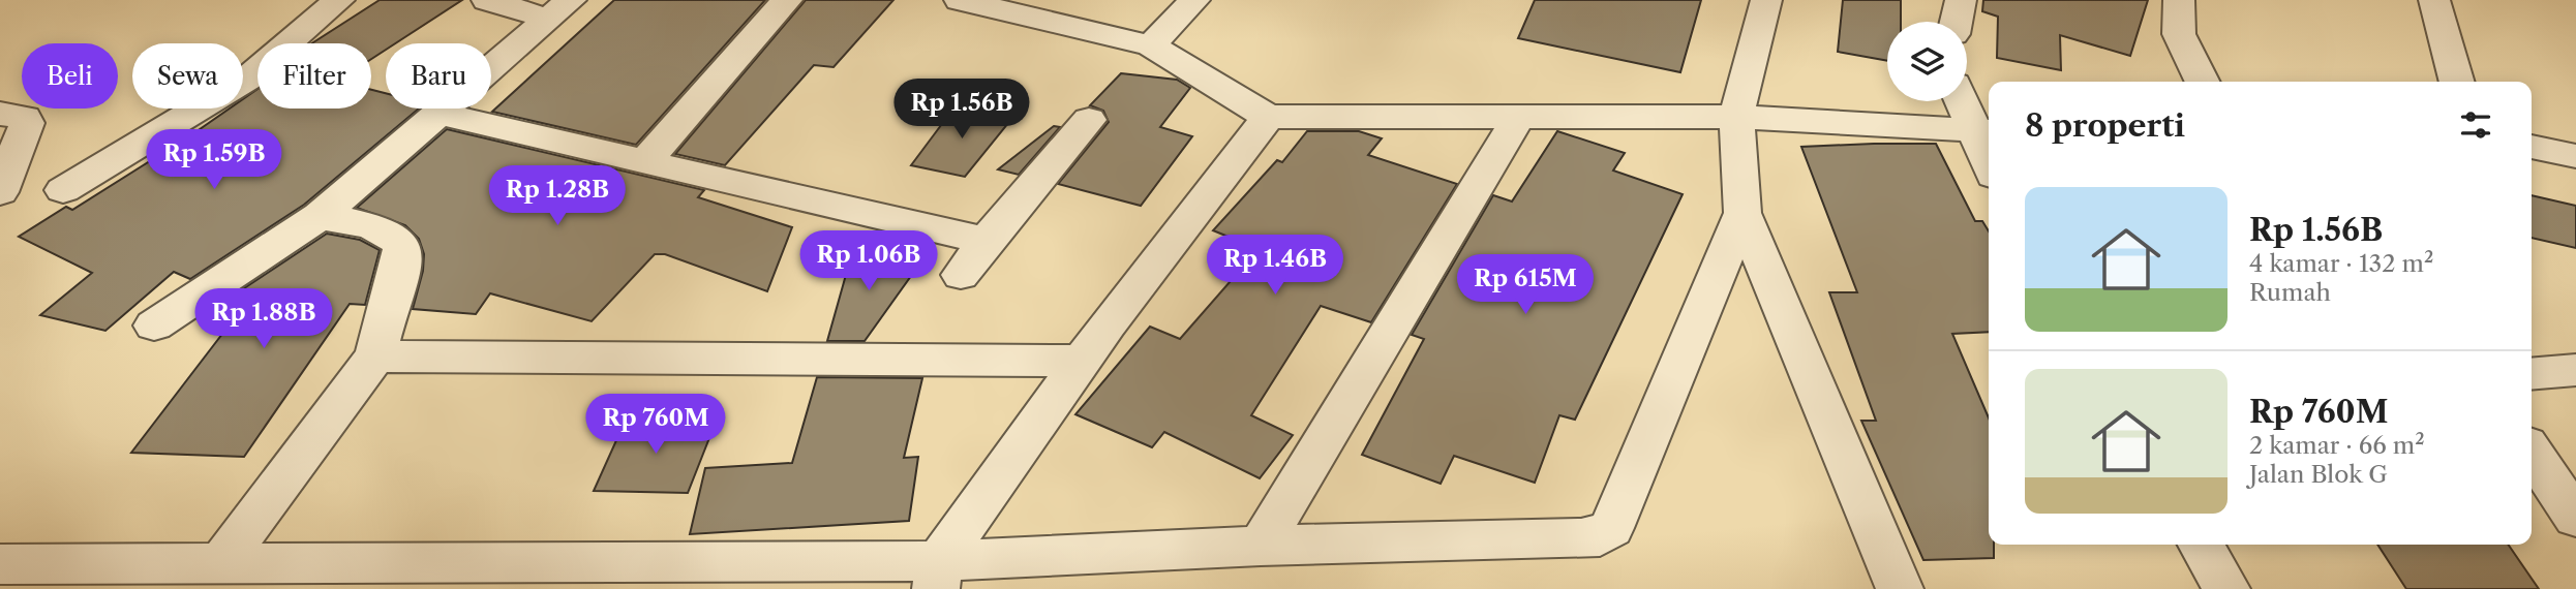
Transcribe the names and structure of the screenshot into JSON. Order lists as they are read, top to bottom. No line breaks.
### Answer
{"page":{"chip":["Beli","Sewa","Filter","Baru"],"price":["Rp 1.56B","Rp 1.59B","Rp 1.28B","Rp 1.06B","Rp 1.46B","Rp 615M","Rp 1.88B","Rp 760M"],"heading":"8 properti","list":[{"name":"Rp 1.56B","note":"4 kamar · 132 m² · Rumah"},{"name":"Rp 760M","note":"2 kamar · 66 m² · Jalan Blok G"}]}}
